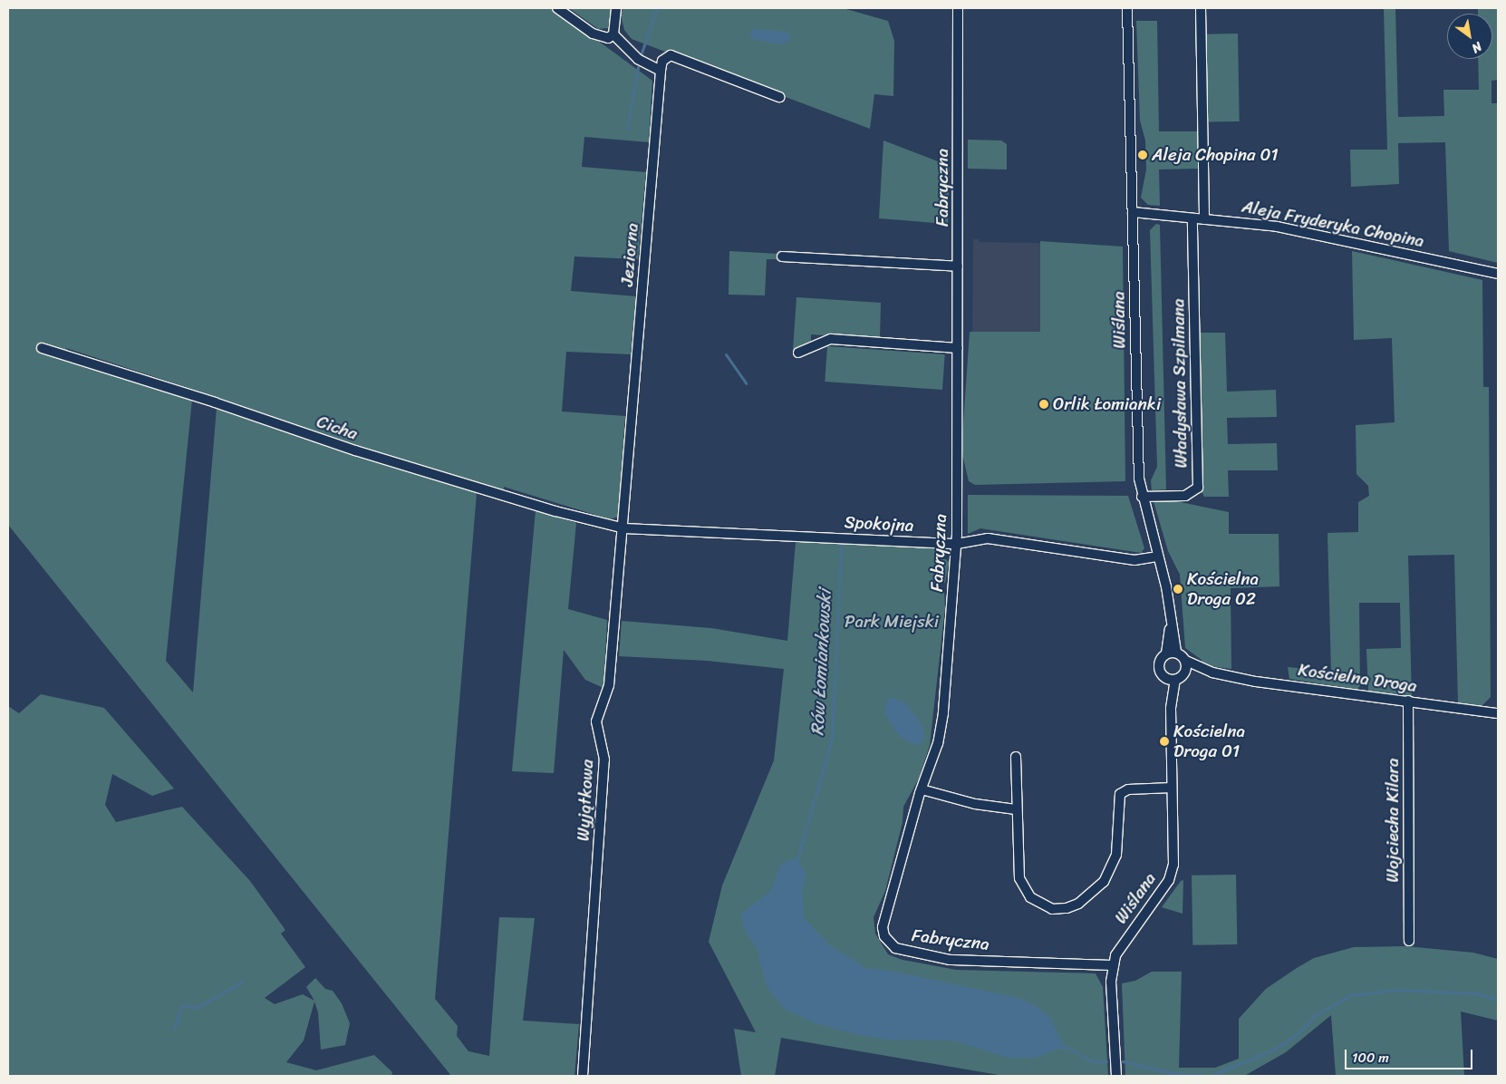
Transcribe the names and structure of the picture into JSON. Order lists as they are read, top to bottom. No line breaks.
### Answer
{"streets":{"street":["Fabryczna","Aleja Fryderyka Chopina","Jeziorna","Wiślana","Władysława Szpilmana","Cicha","Spokojna","Kościelna Droga","Wyjątkowa","Wojciecha Kilara"]},"crossings":[["Fabryczna","Wiślana"],["Fabryczna","Spokojna"],["Aleja Fryderyka Chopina","Wiślana"],["Aleja Fryderyka Chopina","Władysława Szpilmana"],["Jeziorna","Cicha"],["Jeziorna","Spokojna"],["Jeziorna","Wyjątkowa"],["Wiślana","Władysława Szpilmana"],["Wiślana","Spokojna"],["Wiślana","Kościelna Droga"],["Cicha","Spokojna"],["Cicha","Wyjątkowa"],["Spokojna","Wyjątkowa"],["Kościelna Droga","Wojciecha Kilara"]],"water":["Rów Łomiankowski"],"parks":["Park Miejski"],"places":["Aleja Chopina 01","Orlik Łomianki","Kościelna Droga 02","Kościelna Droga 01"],"scale_bar":"100 m","north":"bottom right"}
